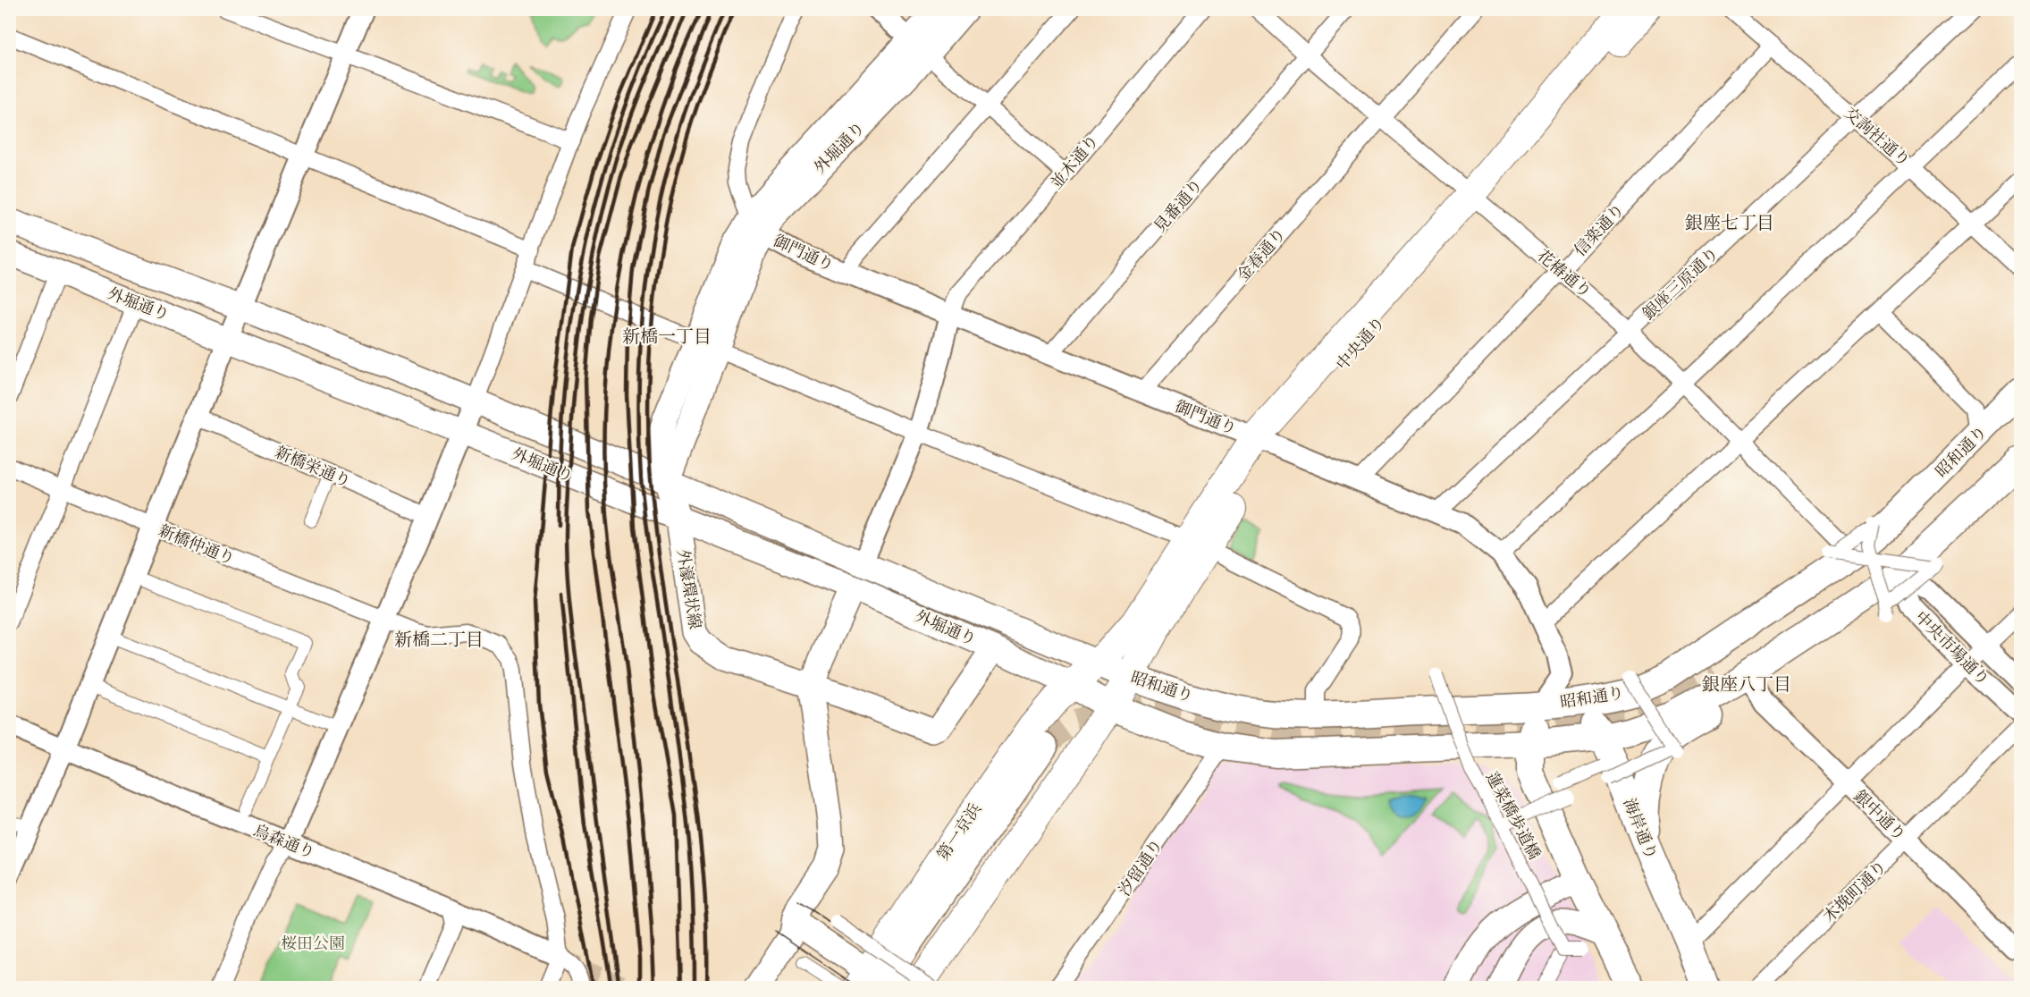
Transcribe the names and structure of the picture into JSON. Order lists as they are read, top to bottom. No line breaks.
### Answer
{"streets":{"highway":["中央通り","第一京浜"],"main road":["外堀通り","昭和通り","外濠環状線","海岸通り"],"street":["交詢社通り","並木通り","見番通り","信楽通り","御門通り","金春通り","花椿通り","銀座三原通り","新橋栄通り","新橋仲通り","中央市場通り","蓮菜橋歩道橋","銀中通り","烏森通り","汐留通り","木挽町通り"]},"crossings":[["交詢社通り","信楽通り"],["交詢社通り","銀座三原通り"],["外堀通り","御門通り"],["外堀通り","中央通り"],["外堀通り","昭和通り"],["外堀通り","外濠環状線"],["外堀通り","第一京浜"],["並木通り","御門通り"],["見番通り","御門通り"],["見番通り","花椿通り"],["信楽通り","御門通り"],["信楽通り","花椿通り"],["御門通り","金春通り"],["御門通り","銀座三原通り"],["御門通り","中央通り"],["御門通り","昭和通り"],["御門通り","海岸通り"],["金春通り","花椿通り"],["花椿通り","銀座三原通り"],["花椿通り","中央通り"],["花椿通り","昭和通り"],["中央通り","昭和通り"],["中央通り","第一京浜"],["昭和通り","海岸通り"],["新橋仲通り","烏森通り"],["銀中通り","木挽町通り"]],"districts":["銀座七丁目","新橋一丁目","新橋二丁目","銀座八丁目"],"parks":["桜田公園"]}
